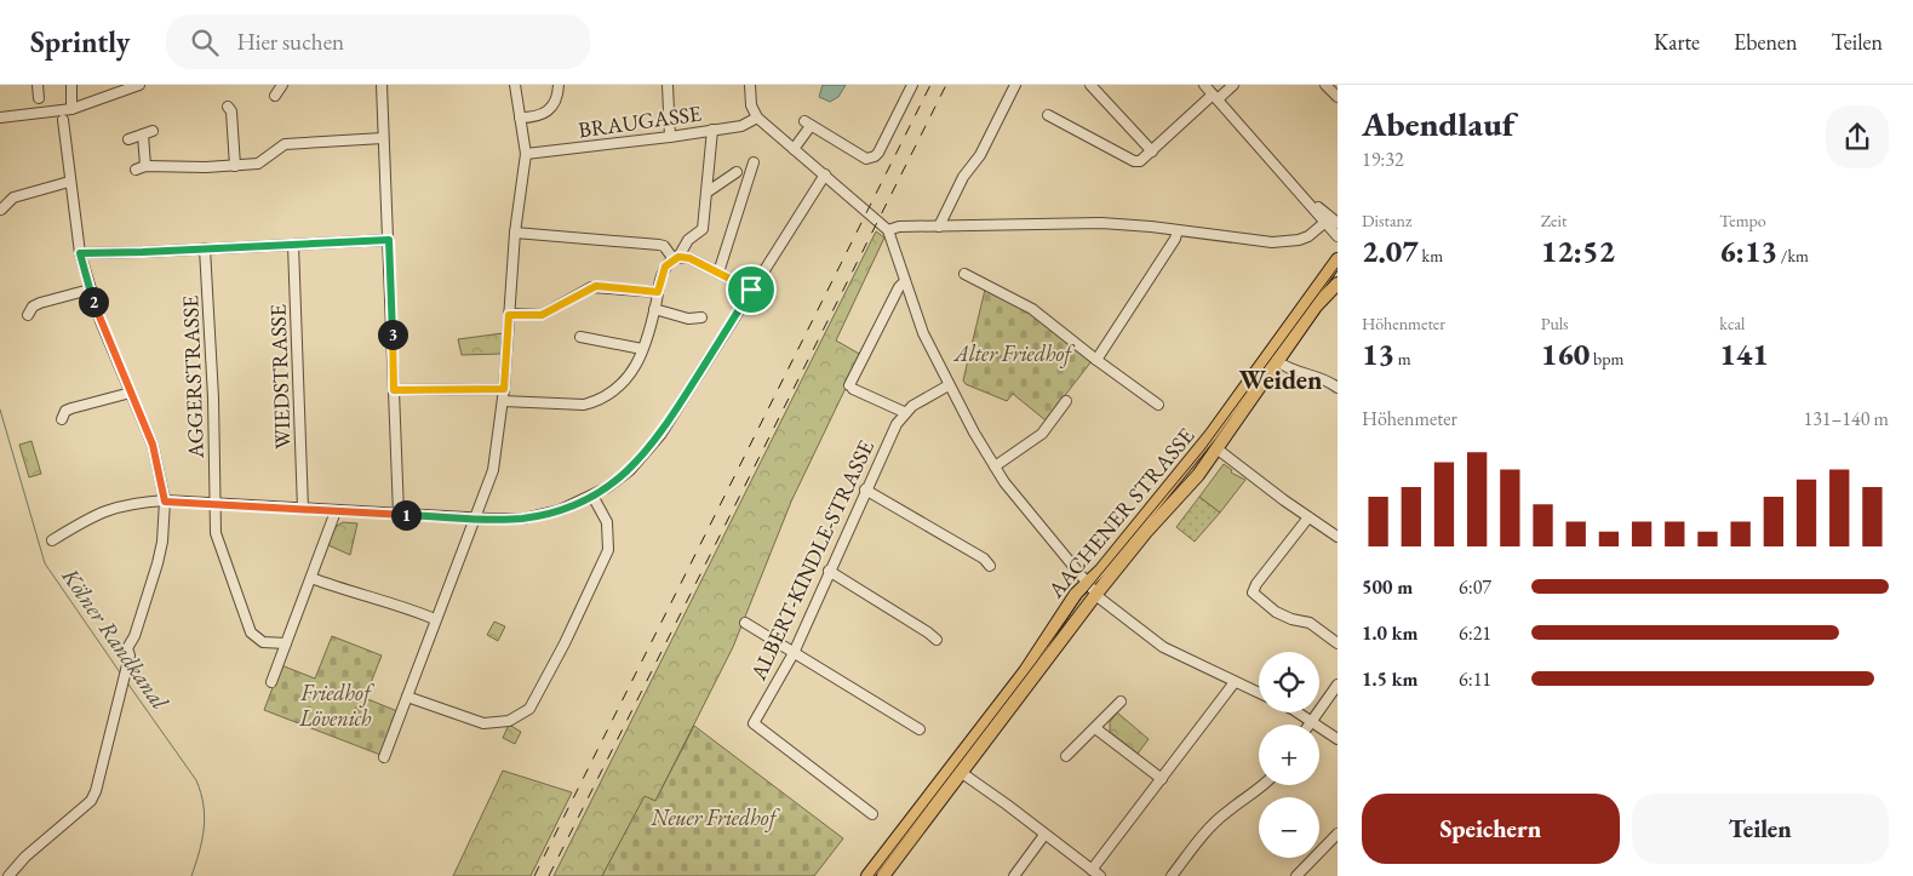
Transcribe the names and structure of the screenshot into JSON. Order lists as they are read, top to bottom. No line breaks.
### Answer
{"streets":{"main road":["AACHENER STRASSE"],"street":["BRAUGASSE","AGGERSTRASSE","WIEDSTRASSE","ALBERT-KINDLE-STRASSE"]},"districts":["Weiden"],"water":["Kölner Randkanal"],"parks":["Alter Friedhof","Friedhof Lövenich","Neuer Friedhof"],"page":{"header":"Sprintly","search":"Hier suchen","nav":["Karte","Ebenen","Teilen"],"heading":["Abendlauf","19:32"],"stats":[["Distanz","2.07 km"],["Zeit","12:52"],["Tempo","6:13 /km"],["Höhenmeter","13 m"],["Puls","160 bpm"],["kcal","141"]],"pins":["2","3","1"],"chart":["Höhenmeter","131–140 m"],"list":[{"name":"500 m","note":"6:07"},{"name":"1.0 km","note":"6:21"},{"name":"1.5 km","note":"6:11"}],"map_buttons":["+","−"],"buttons":["Speichern","Teilen"]}}
